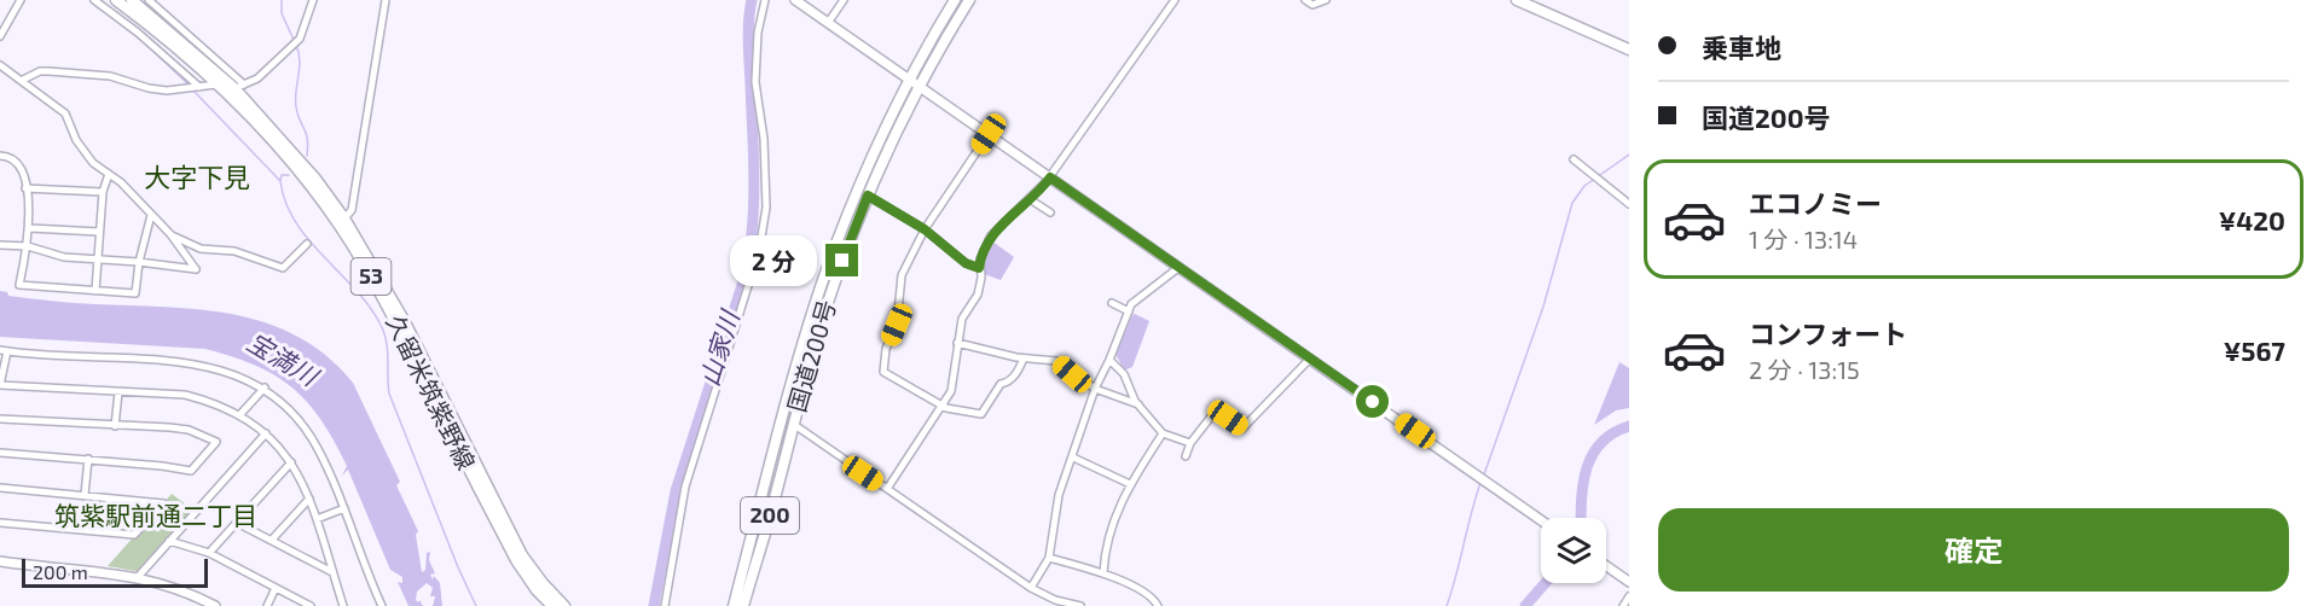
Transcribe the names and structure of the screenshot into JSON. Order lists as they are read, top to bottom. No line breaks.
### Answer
{"streets":{"main road":["53","国道200号","久留米筑紫野線","200"]},"districts":["大字下見","筑紫駅前通二丁目"],"water":["山家川","宝満川"],"scale_bar":"200 m","page":{"banner":["乗車地","国道200号"],"list":[{"name":"エコノミー","note":"1 分 · 13:14","value":"¥420"},{"name":"コンフォート","note":"2 分 · 13:15","value":"¥567"}],"bubble":"2 分","buttons":"確定","scale":"200 m"}}
